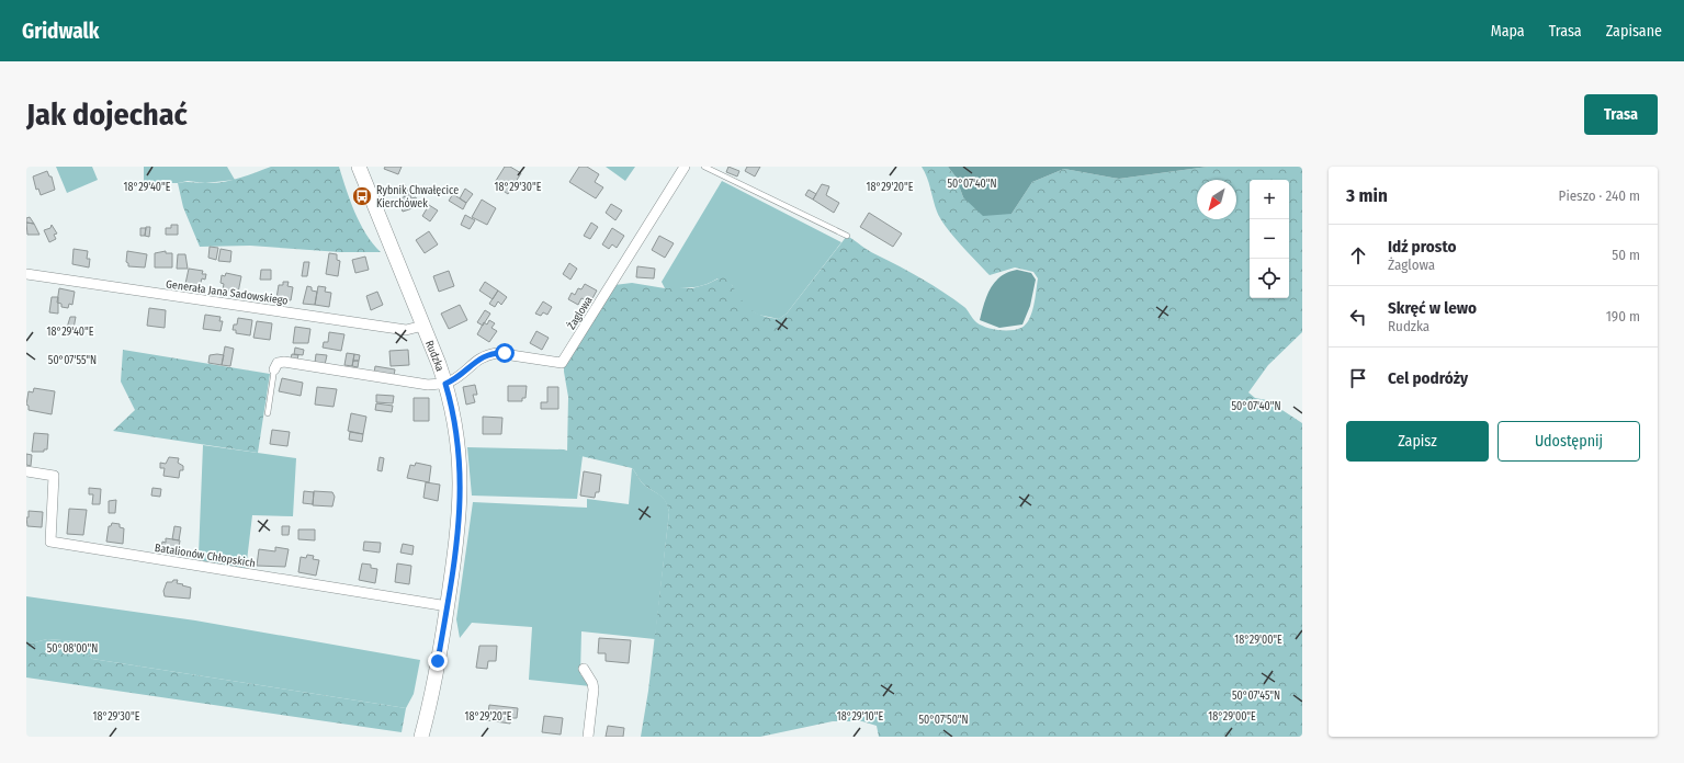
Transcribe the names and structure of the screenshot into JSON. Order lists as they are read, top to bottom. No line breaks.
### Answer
{"streets":{"main road":["Rudzka"],"street":["Generała Jana Sadowskiego","Żaglowa","Batalionów Chłopskich"]},"crossings":[["Generała Jana Sadowskiego","Rudzka"],["Żaglowa","Rudzka"],["Rudzka","Batalionów Chłopskich"]],"places":{"bus stop":["Rybnik Chwałęcice Kierchówek"]},"north":"bottom left","page":{"header":"Gridwalk","nav":["Mapa","Trasa","Zapisane"],"buttons":["Trasa",["Zapisz","Udostępnij"]],"title":"Jak dojechać","heading":["3 min","Pieszo · 240 m"],"map_buttons":["+","−"],"list":[["Idź prosto","Żaglowa","50 m"],["Skręć w lewo","Rudzka","190 m"],"Cel podróży"]},"coordinates":["50°07'40\"N","18°29'40\"E","18°29'30\"E","18°29'20\"E","50°07'55\"N","18°29'00\"E","50°08'00\"N","50°07'45\"N","18°29'10\"E","50°07'50\"N"]}
